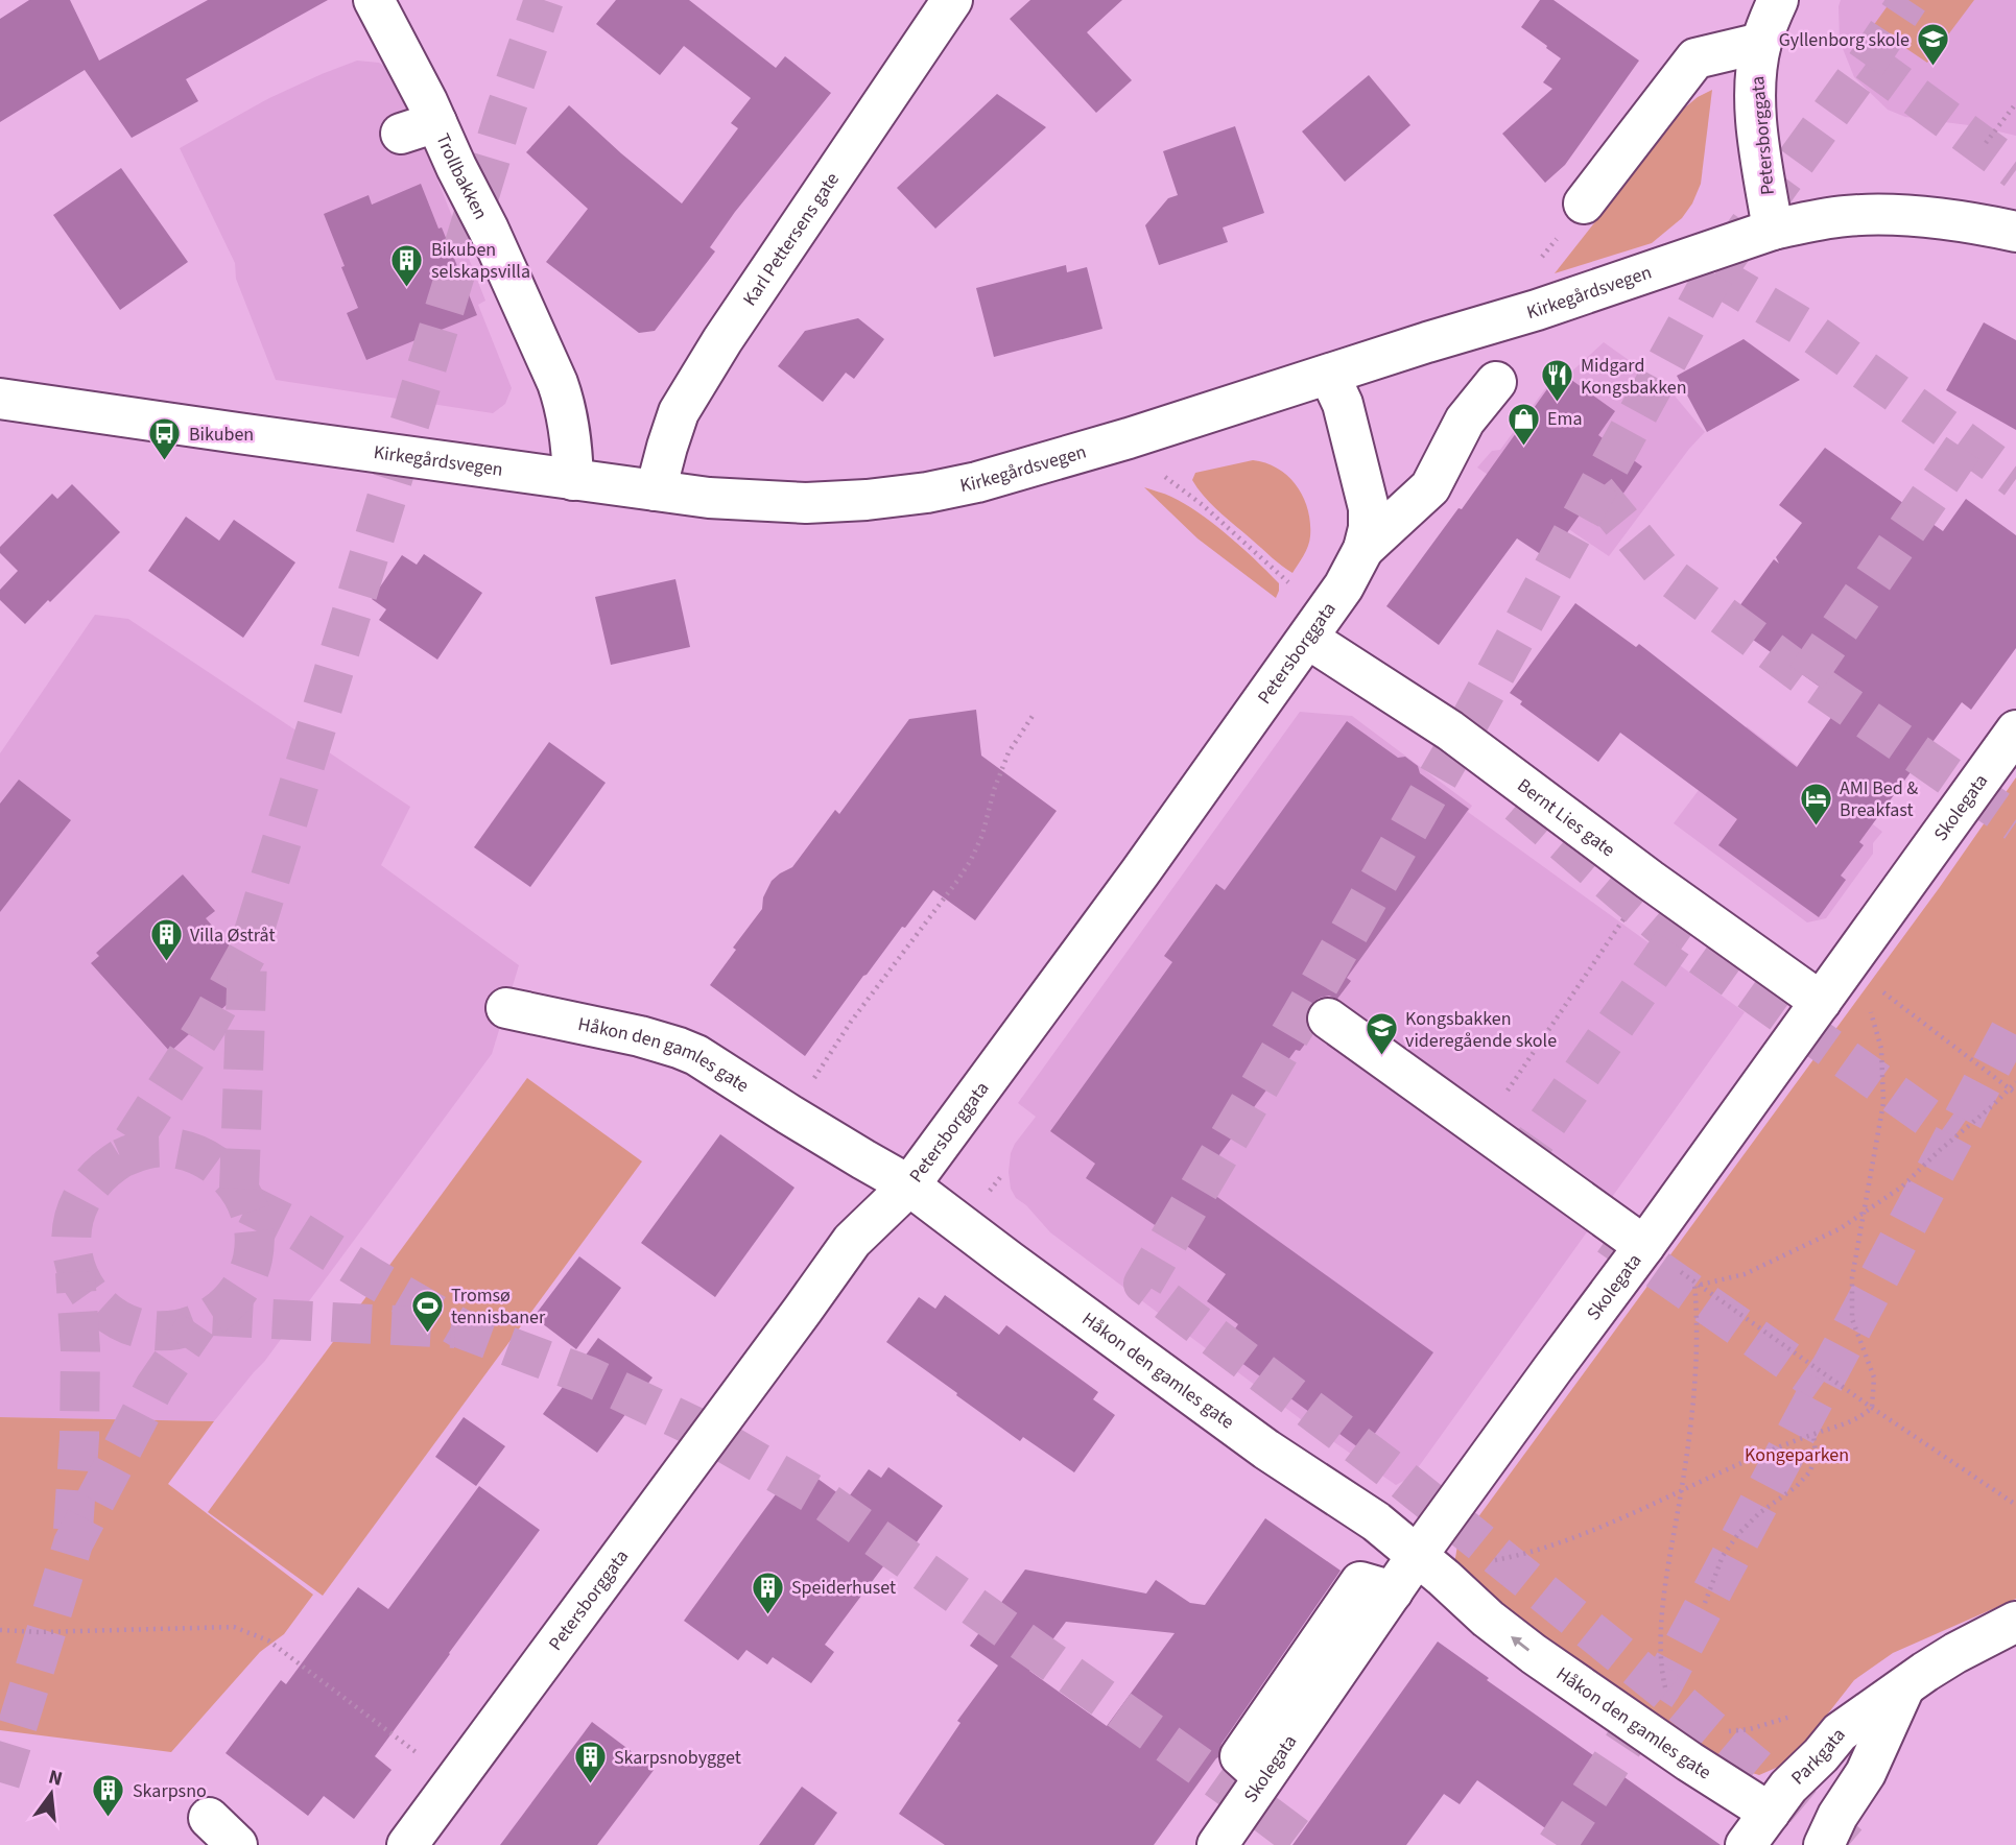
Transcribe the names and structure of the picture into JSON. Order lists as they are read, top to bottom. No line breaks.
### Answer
{"streets":{"street":["Petersborggata","Trollbakken","Karl Pettersens gate","Kirkegårdsvegen","Skolegata","Bernt Lies gate","Håkon den gamles gate","Parkgata"]},"crossings":[["Petersborggata","Kirkegårdsvegen"],["Petersborggata","Bernt Lies gate"],["Petersborggata","Håkon den gamles gate"],["Trollbakken","Kirkegårdsvegen"],["Karl Pettersens gate","Kirkegårdsvegen"],["Skolegata","Bernt Lies gate"],["Skolegata","Håkon den gamles gate"],["Håkon den gamles gate","Parkgata"]],"parks":["Kongeparken"],"places":{"school or university":["Gyllenborg skole","Kongsbakken videregående skole"],"building":["Bikuben selskapsvilla","Villa Østråt","Speiderhuset","Skarpsnobygget","Skarpsno"],"restaurant":["Midgard Kongsbakken"],"shop":["Ema"],"bus stop":["Bikuben"],"hotel":["AMI Bed & Breakfast"],"sports":["Tromsø tennisbaner"]},"north":"top"}
